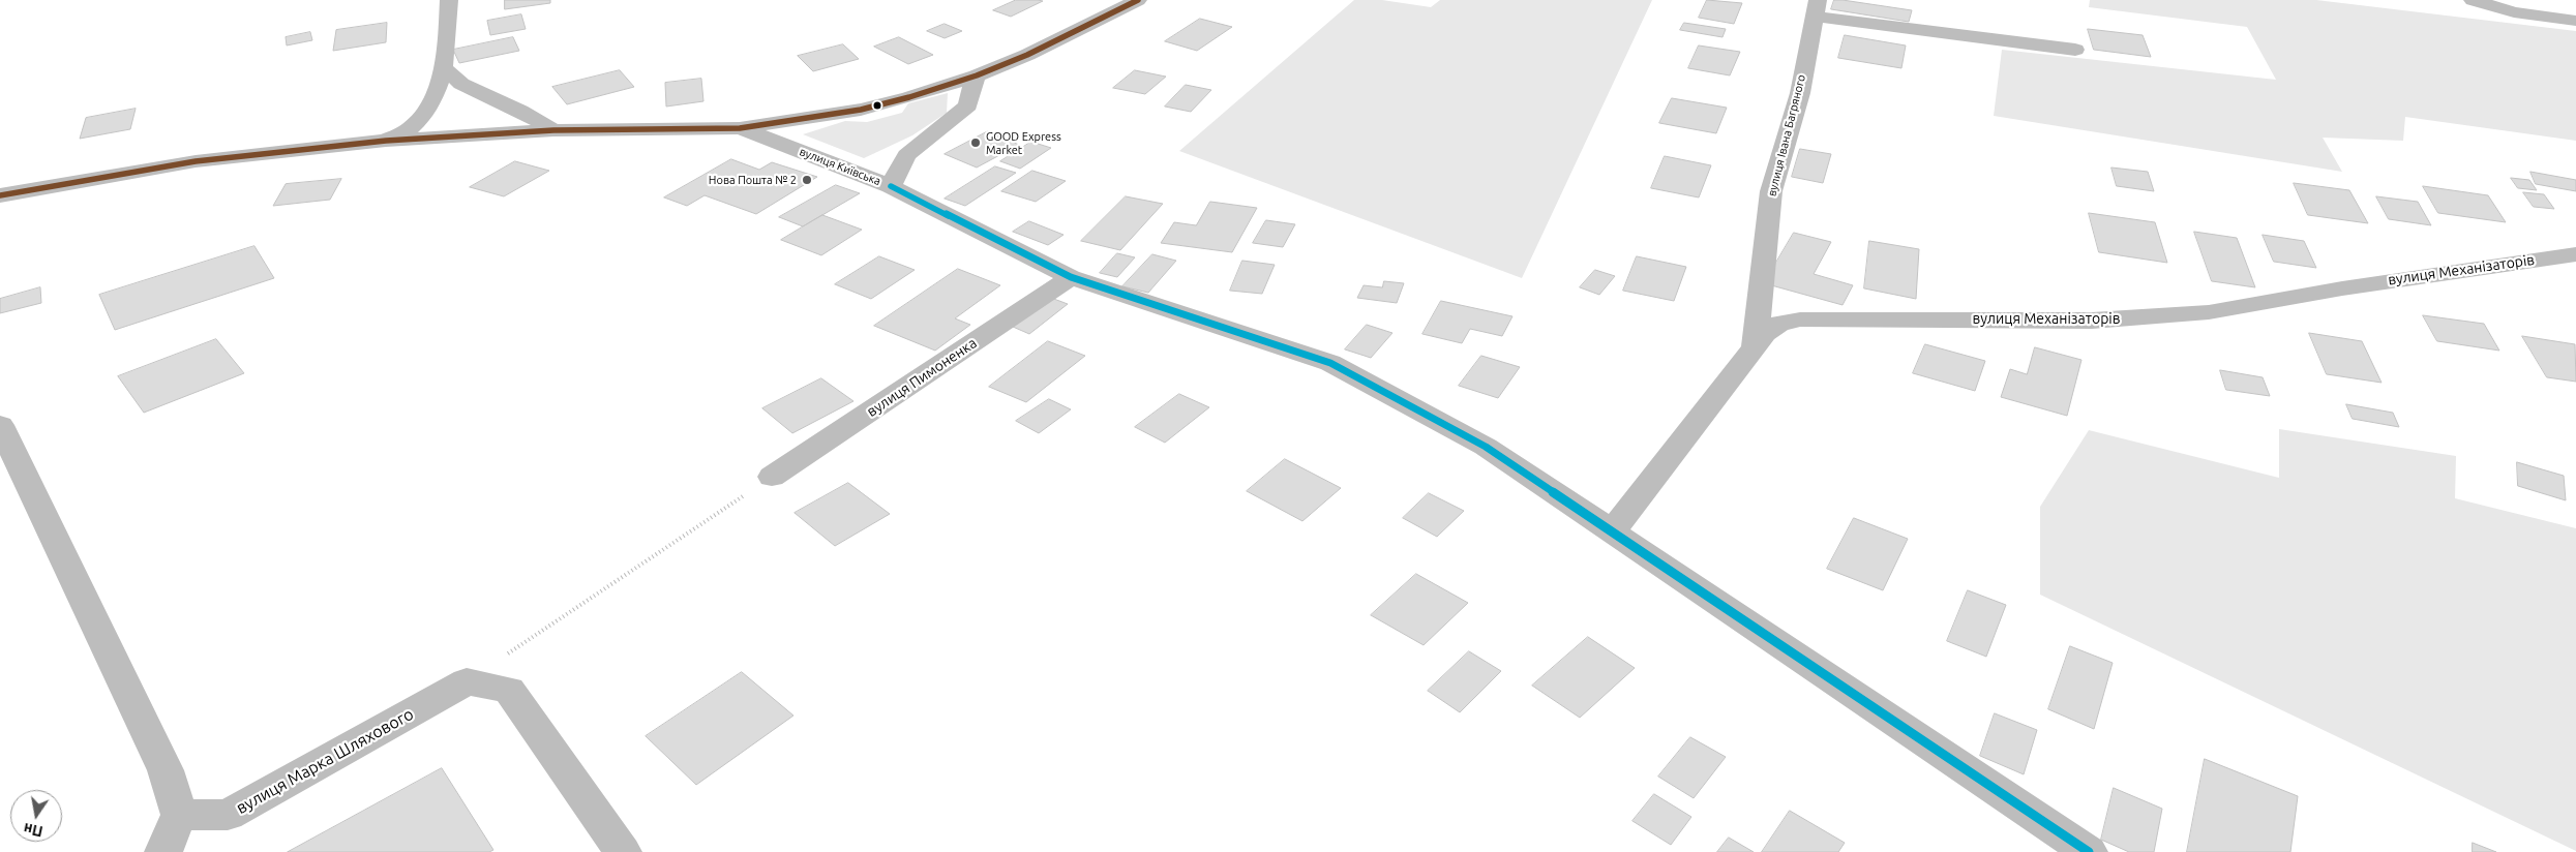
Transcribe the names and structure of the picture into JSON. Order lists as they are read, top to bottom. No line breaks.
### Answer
{"streets":{"street":["вулиця Івана Багряного","вулиця Київська","вулиця Механізаторів","вулиця Пимоненка","вулиця Марка Шляхового"]},"crossings":[["вулиця Івана Багряного","вулиця Механізаторів"]],"places":["GOOD Express Market","Нова Пошта № 2"],"north":"bottom"}
